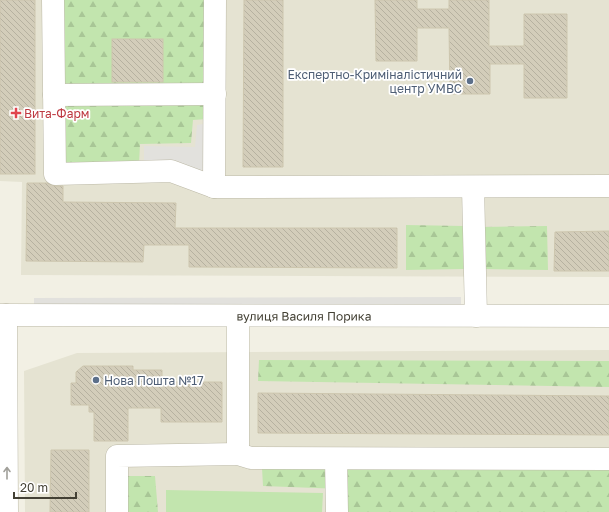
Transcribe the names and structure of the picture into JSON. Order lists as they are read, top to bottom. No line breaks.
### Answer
{"streets":{"street":["вулиця Василя Порика"]},"places":{"other":["Експертно-Криміналістичний центр УМВС","Нова Пошта №17"],"health":["Вита-Фарм"]},"scale_bar":"20 m"}
